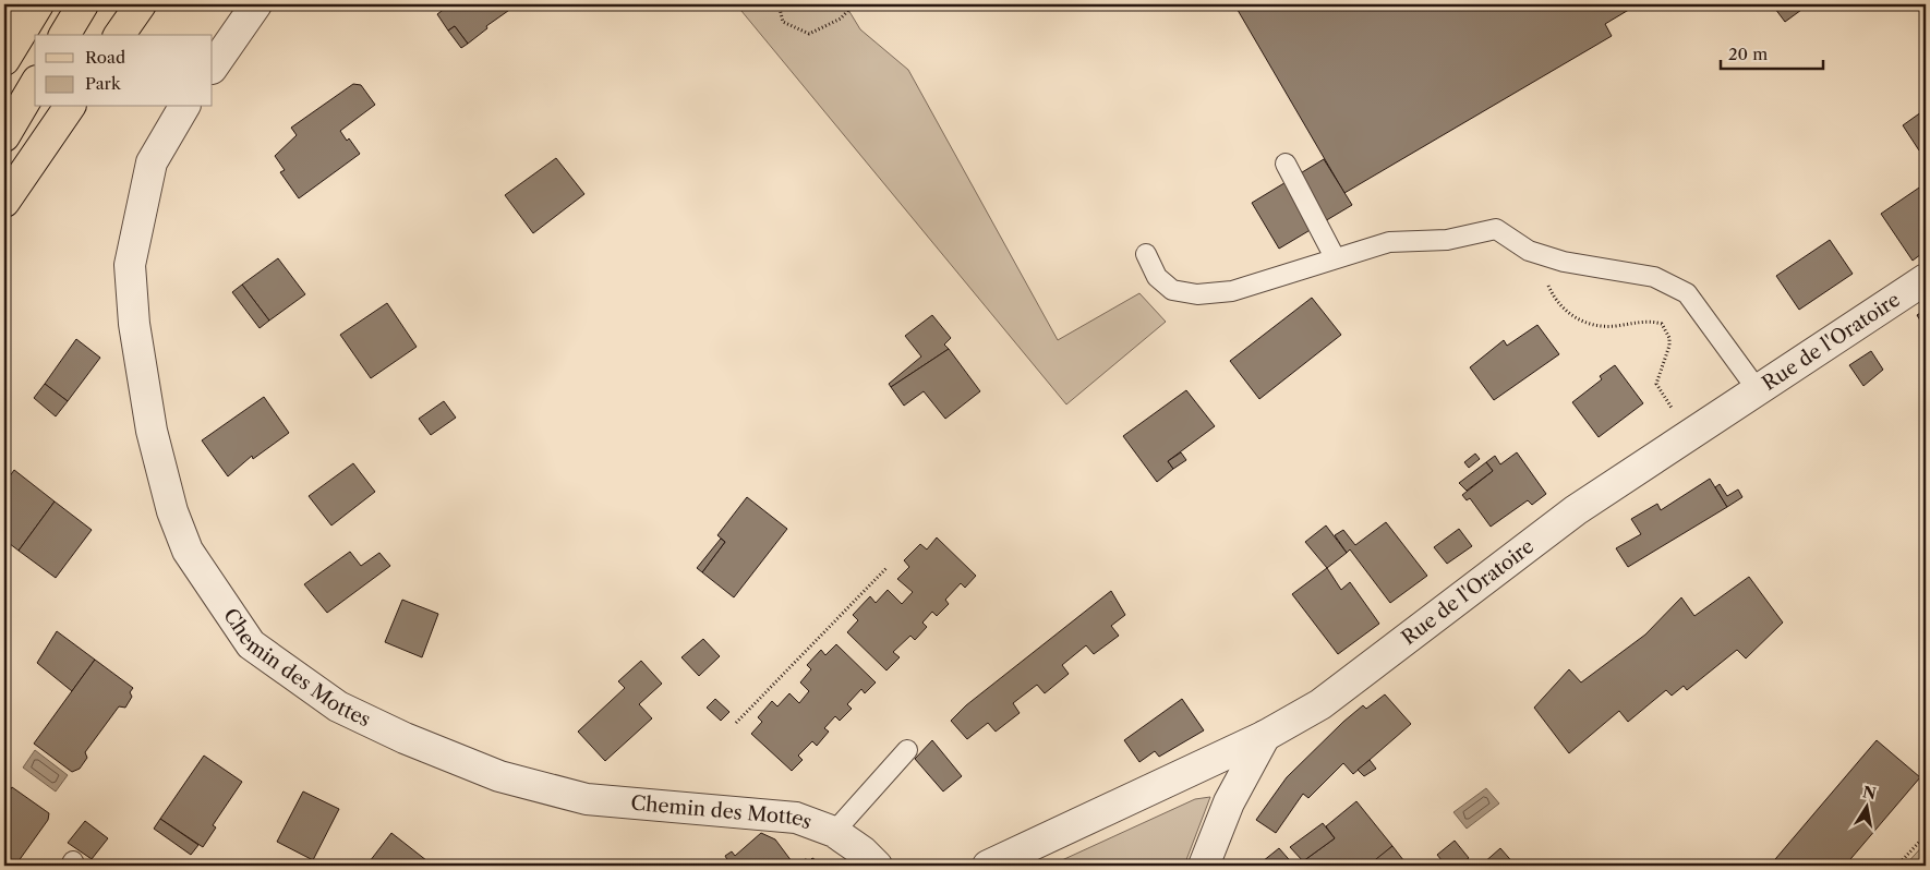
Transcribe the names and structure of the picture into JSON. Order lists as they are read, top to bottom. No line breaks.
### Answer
{"streets":{"street":["Rue de l'Oratoire","Chemin des Mottes"]},"legend":["Road","Park"],"scale_bar":"20 m","north":"top"}
